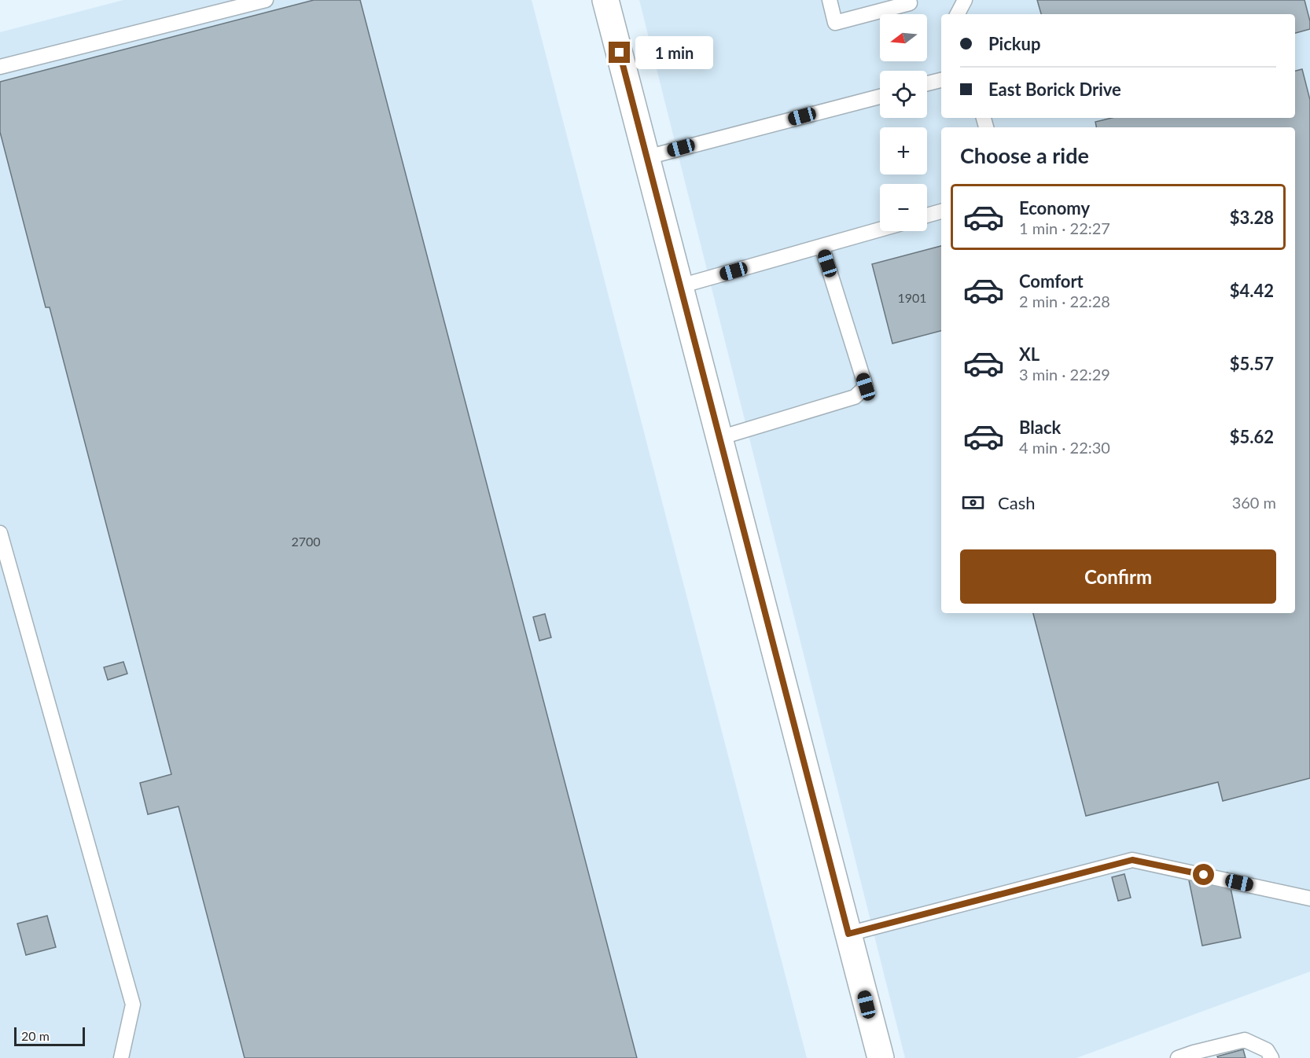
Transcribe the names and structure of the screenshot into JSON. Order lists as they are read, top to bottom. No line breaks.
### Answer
{"house_numbers":["1901","2700"],"scale_bar":"20 m","north":"left","page":{"map_buttons":["+","−"],"banner":["Pickup","East Borick Drive"],"bubble":"1 min","heading":"Choose a ride","list":[{"name":"Economy","note":"1 min · 22:27","value":"$3.28"},{"name":"Comfort","note":"2 min · 22:28","value":"$4.42"},{"name":"XL","note":"3 min · 22:29","value":"$5.57"},{"name":"Black","note":"4 min · 22:30","value":"$5.62"}],"pay":["Cash","360 m"],"buttons":"Confirm","scale":"20 m"}}
